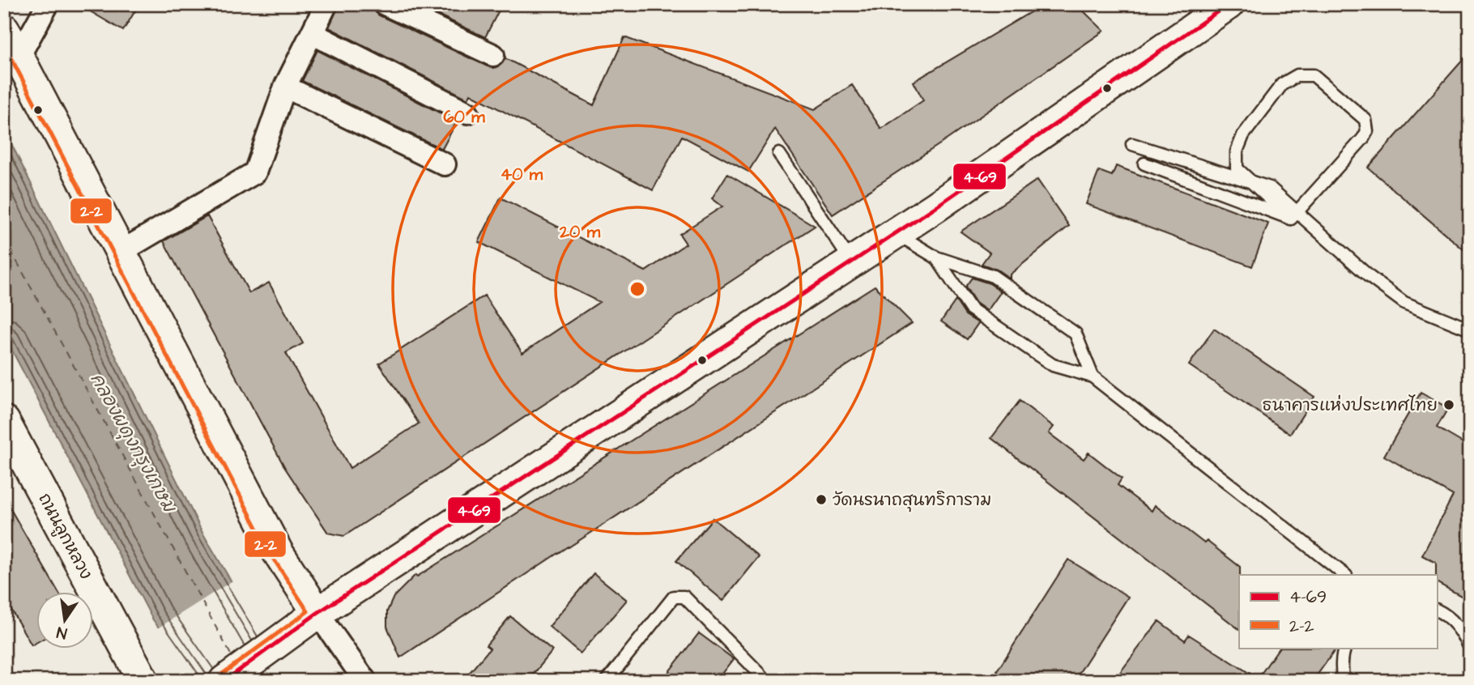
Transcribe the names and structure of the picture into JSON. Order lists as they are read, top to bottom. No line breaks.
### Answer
{"streets":{"main road":["ถนนลูกหลวง"]},"water":["คลองผดุงกรุงเกษม"],"places":["ธนาคารแห่งประเทศไทย","วัดนรนาถสุนทริการาม"],"lines":["transit line 4-69","transit line 2-2"],"legend":["4-69","2-2"],"north":"bottom","rings":["60 m","40 m","20 m"]}
